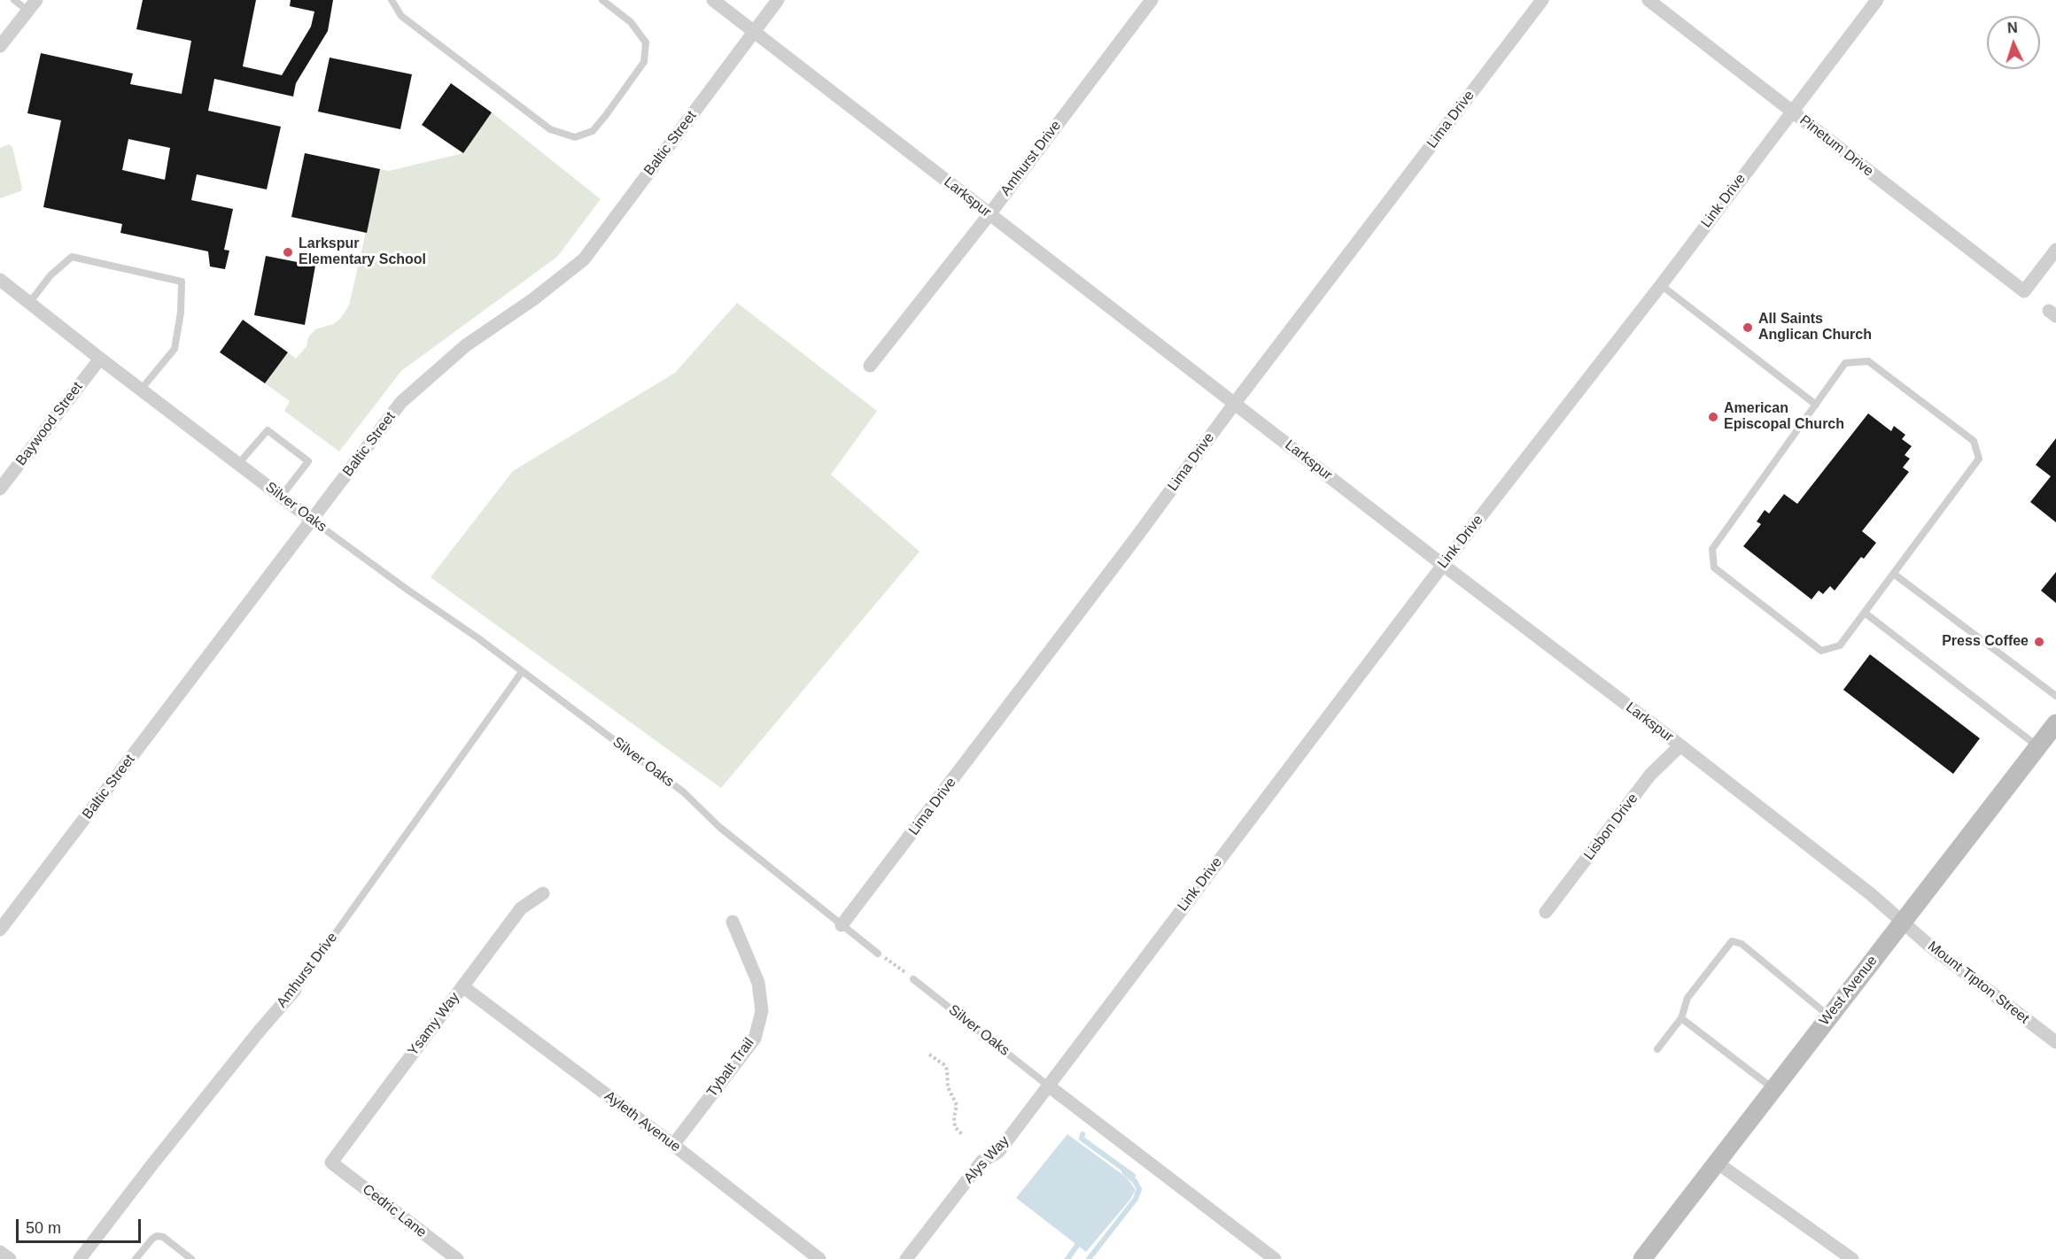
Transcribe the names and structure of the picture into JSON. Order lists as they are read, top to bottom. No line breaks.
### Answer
{"streets":{"main road":["West Avenue"],"street":["Lima Drive","Baltic Street","Pinetum Drive","Amhurst Drive","Larkspur","Link Drive","Baywood Street","Silver Oaks","Lisbon Drive","Mount Tipton Street","Ysamy Way","Tybalt Trail","Ayleth Avenue","Alys Way","Cedric Lane"]},"crossings":[["Lima Drive","Larkspur"],["Lima Drive","Silver Oaks"],["Baltic Street","Larkspur"],["Baltic Street","Silver Oaks"],["Pinetum Drive","Link Drive"],["Amhurst Drive","Larkspur"],["Amhurst Drive","Silver Oaks"],["Larkspur","Link Drive"],["Larkspur","Lisbon Drive"],["Larkspur","Mount Tipton Street"],["Larkspur","West Avenue"],["Link Drive","Silver Oaks"],["Link Drive","Alys Way"],["Baywood Street","Silver Oaks"],["Silver Oaks","Alys Way"],["Mount Tipton Street","West Avenue"],["Ysamy Way","Ayleth Avenue"],["Ysamy Way","Cedric Lane"],["Tybalt Trail","Ayleth Avenue"]],"places":["Larkspur Elementary School","All Saints Anglican Church","American Episcopal Church","Press Coffee"],"scale_bar":"50 m","north":"top"}
